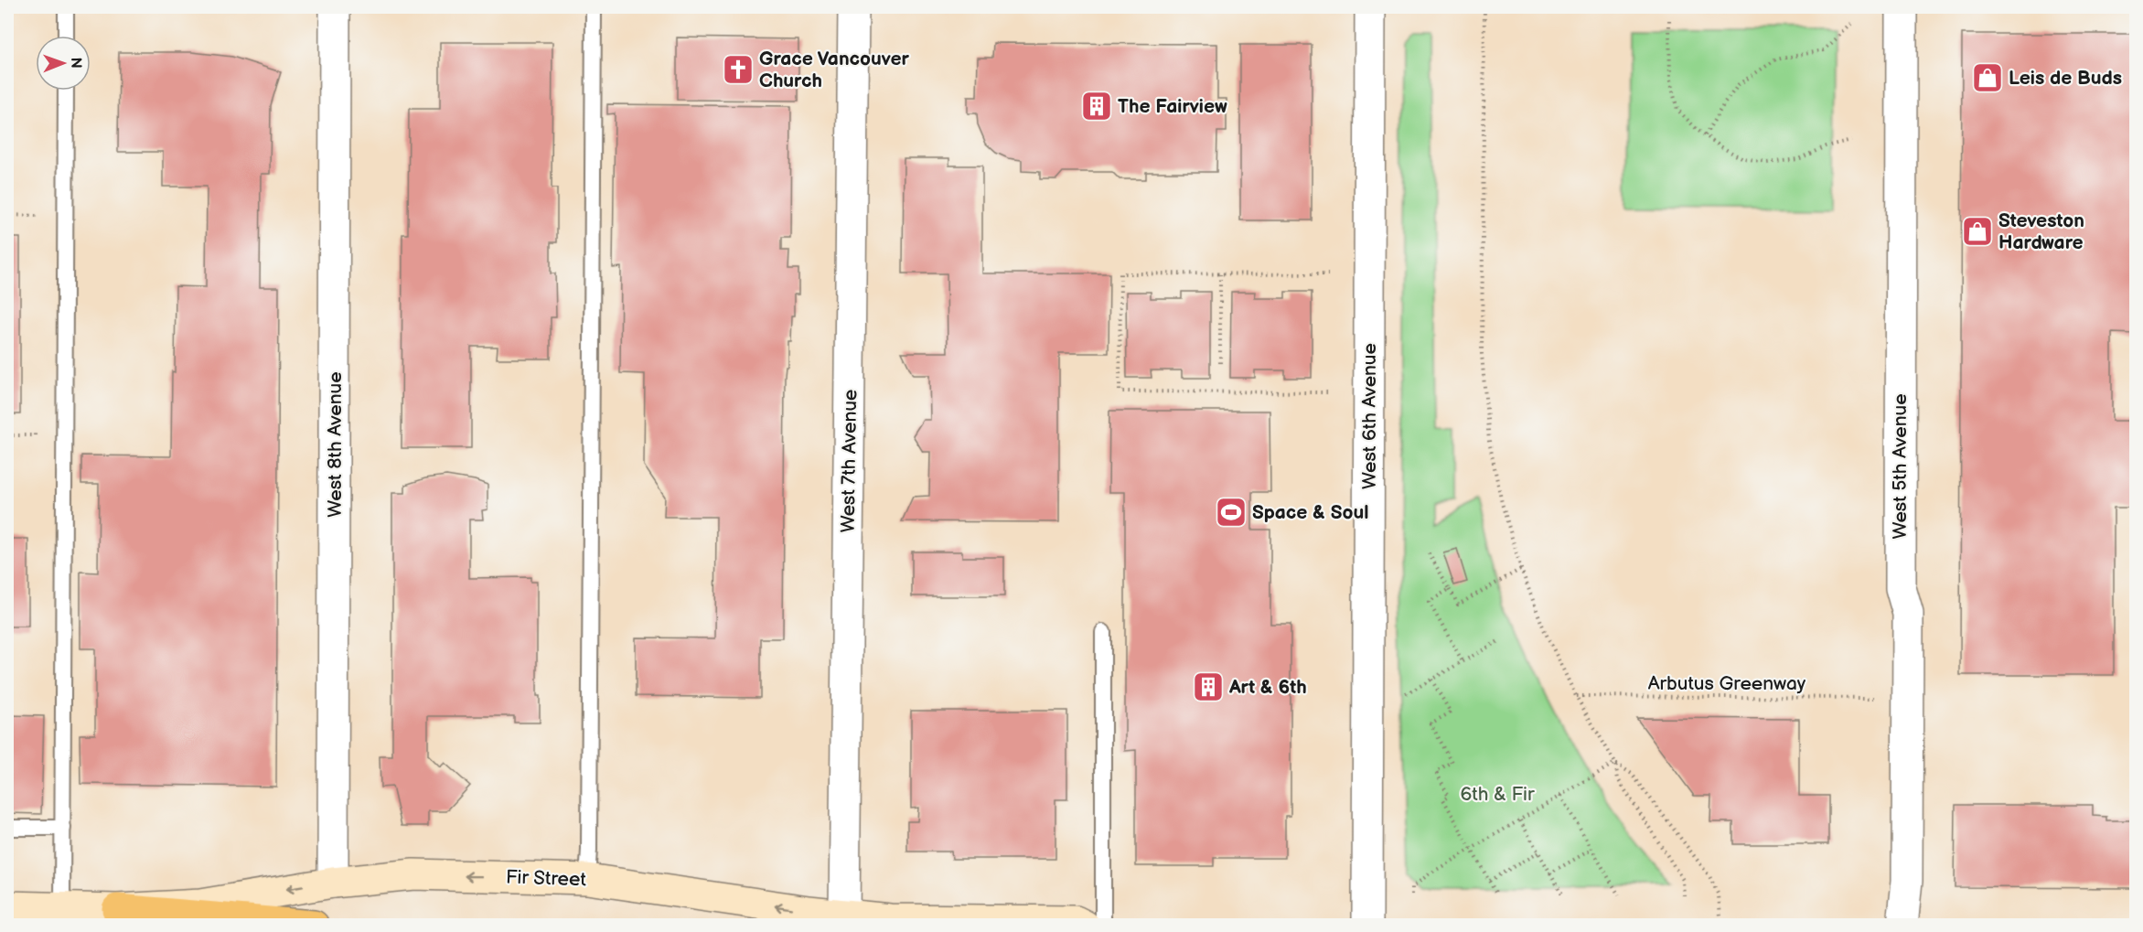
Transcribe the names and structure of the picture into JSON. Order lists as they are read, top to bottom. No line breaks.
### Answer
{"streets":{"street":["West 6th Avenue","West 8th Avenue","West 7th Avenue","West 5th Avenue","Fir Street"],"path":["Arbutus Greenway"]},"crossings":[["West 8th Avenue","Fir Street"],["West 7th Avenue","Fir Street"]],"one_way":["Fir Street"],"parks":["6th & Fir"],"places":{"church":["Grace Vancouver Church"],"shop":["Leis de Buds","Steveston Hardware"],"building":["The Fairview","Art & 6th"],"sports":["Space & Soul"]},"north":"right"}
